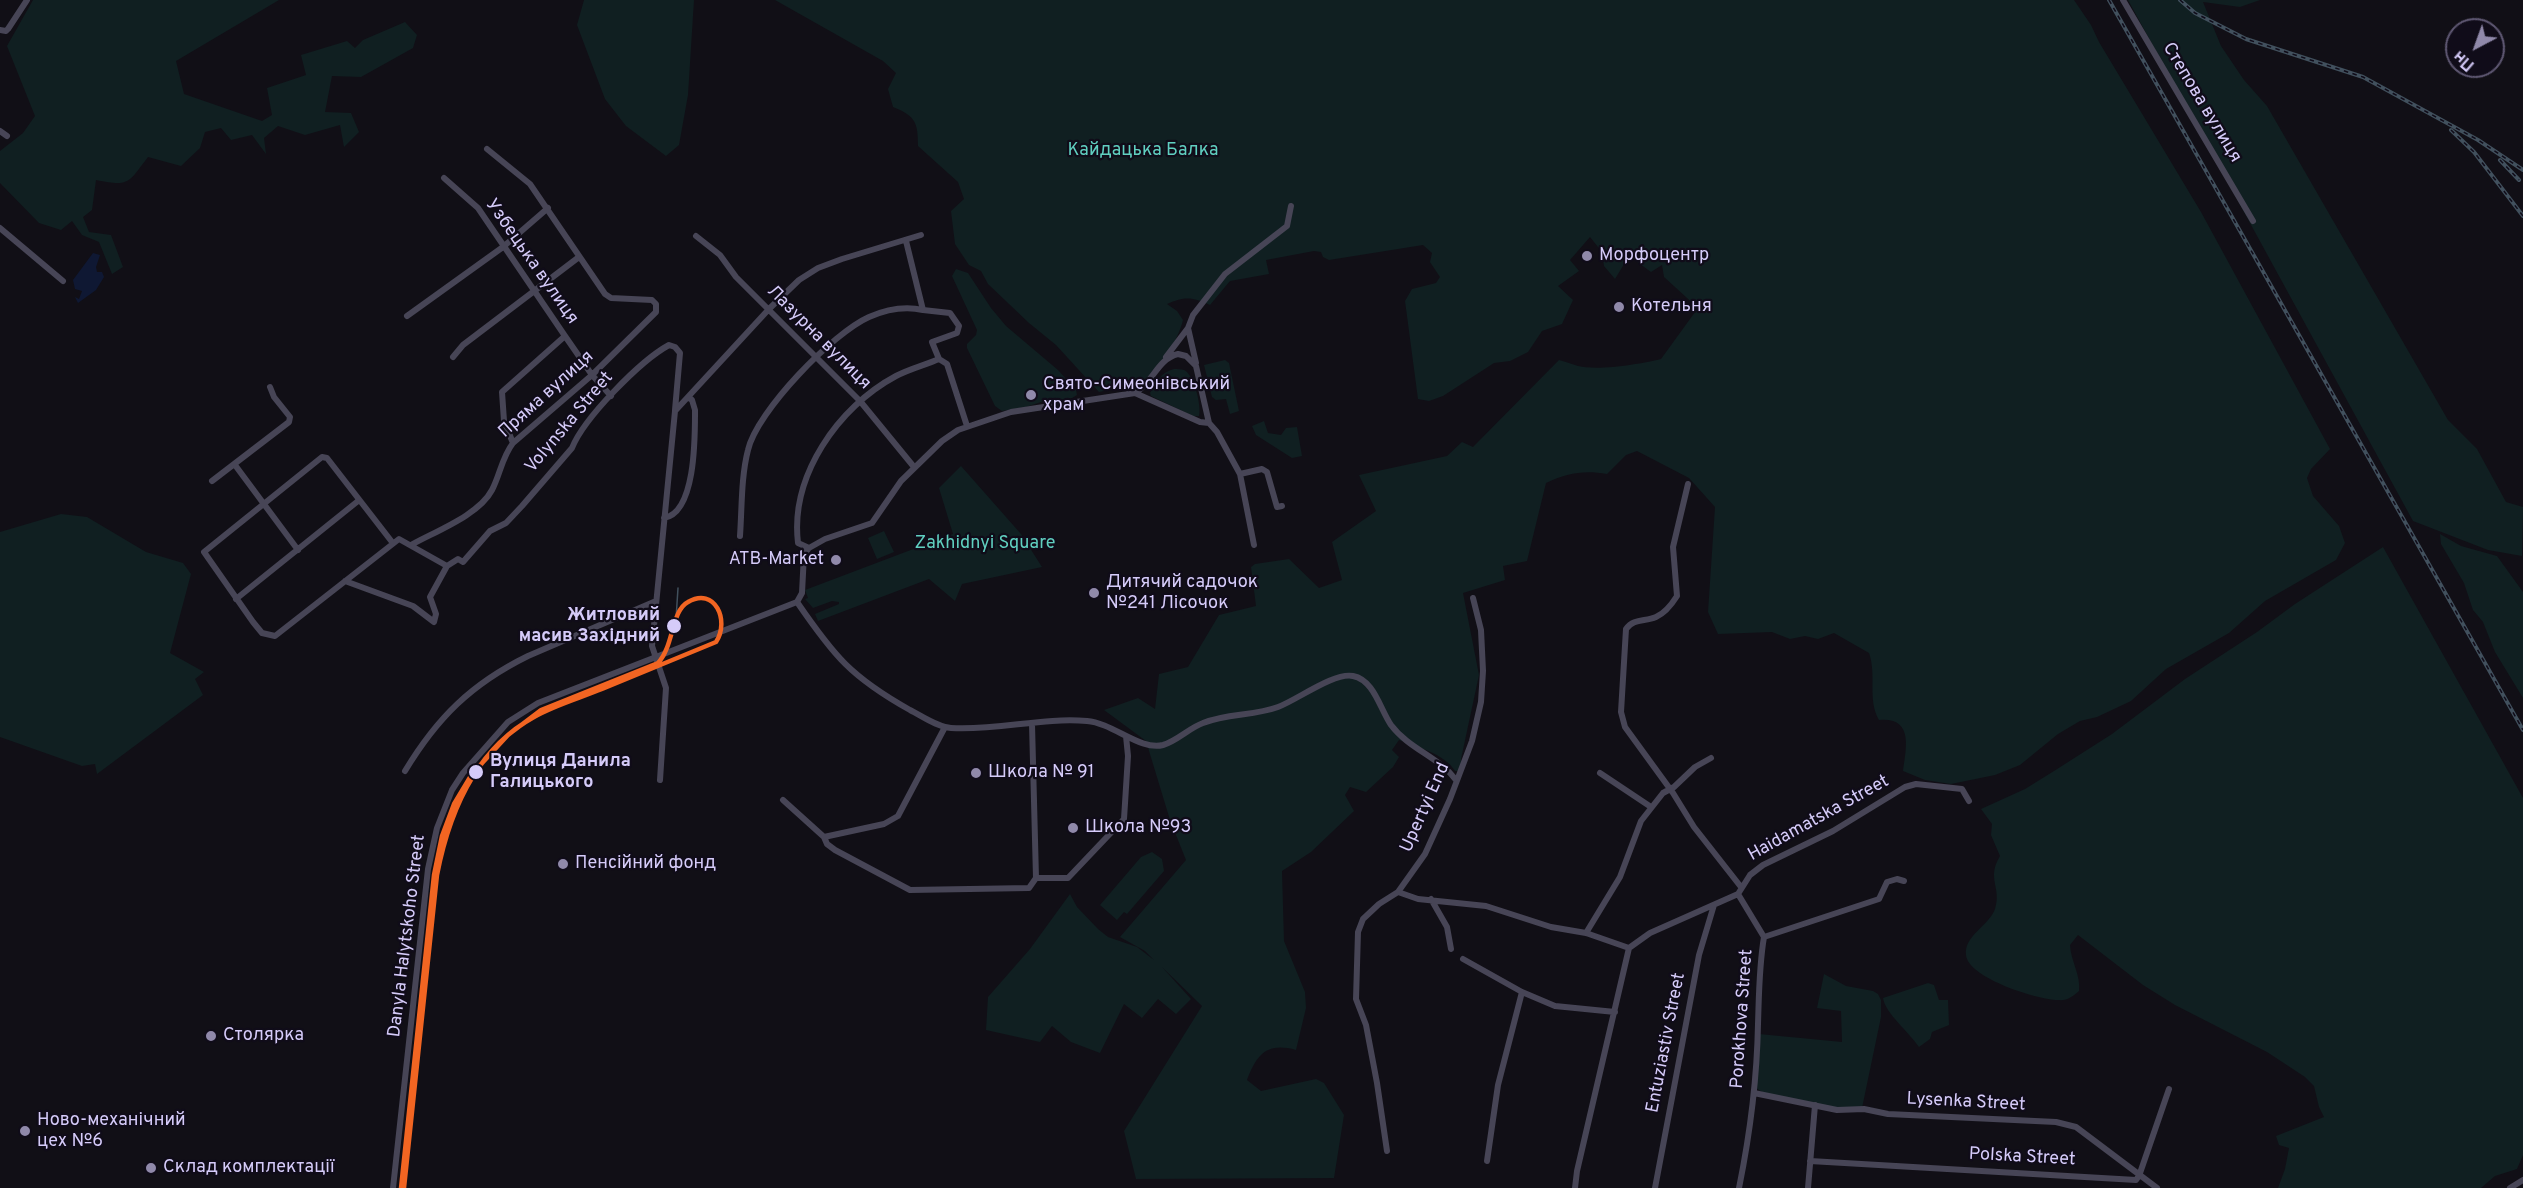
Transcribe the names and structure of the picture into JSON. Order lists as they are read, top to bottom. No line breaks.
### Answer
{"streets":{"street":["Степова вулиця","Узбецька вулиця","Лазурна вулиця","Пряма вулиця","Volynska Street","Upertyi End","Haidamatska Street","Danyla Halytskoho Street","Porokhova Street","Entuziastiv Street","Lysenka Street","Polska Street"]},"crossings":[["Узбецька вулиця","Пряма вулиця"],["Узбецька вулиця","Volynska Street"],["Volynska Street","Danyla Halytskoho Street"],["Haidamatska Street","Entuziastiv Street"],["Porokhova Street","Lysenka Street"],["Lysenka Street","Polska Street"]],"parks":["Кайдацька Балка","Zakhidnyi Square"],"places":["Морфоцентр","Котельня","Свято-Симеонівський храм","ATB-Market","Дитячий садочок №241 Лісочок","Житловий масив Західний","Вулиця Данила Галицького","Школа № 91","Школа №93","Пенсійний фонд","Столярка","Ново-механічний цех №6","Склад комплектації"],"north":"bottom left"}
